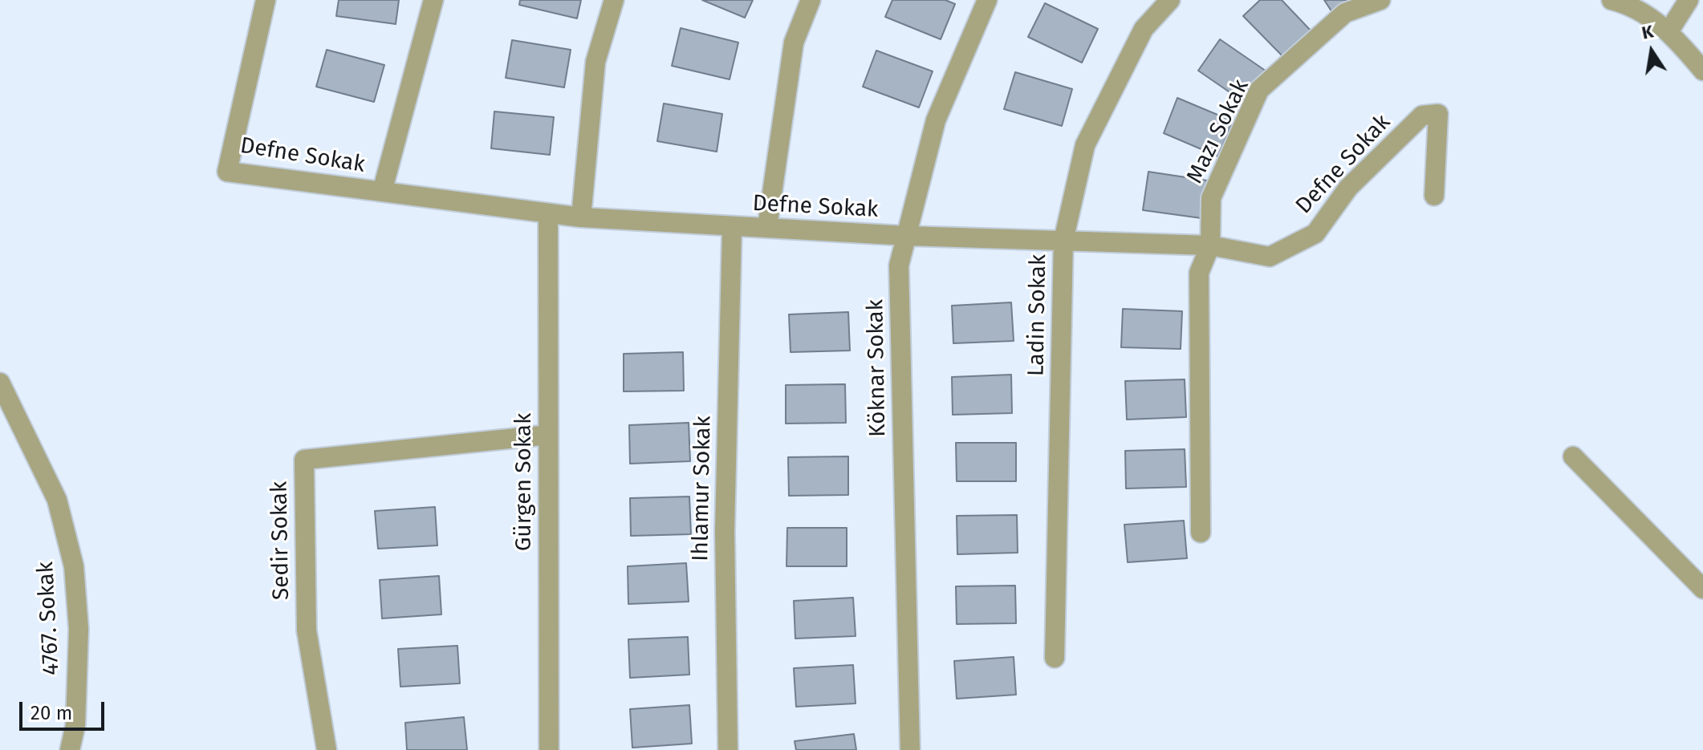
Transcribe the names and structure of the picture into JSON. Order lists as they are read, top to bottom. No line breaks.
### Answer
{"streets":{"street":["Mazı Sokak","Defne Sokak","Ladin Sokak","Köknar Sokak","Gürgen Sokak","Ihlamur Sokak","Sedir Sokak","4767. Sokak"]},"crossings":[["Mazı Sokak","Defne Sokak"],["Defne Sokak","Ladin Sokak"],["Defne Sokak","Köknar Sokak"],["Defne Sokak","Gürgen Sokak"],["Defne Sokak","Ihlamur Sokak"],["Gürgen Sokak","Sedir Sokak"]],"scale_bar":"20 m","north":"top"}
